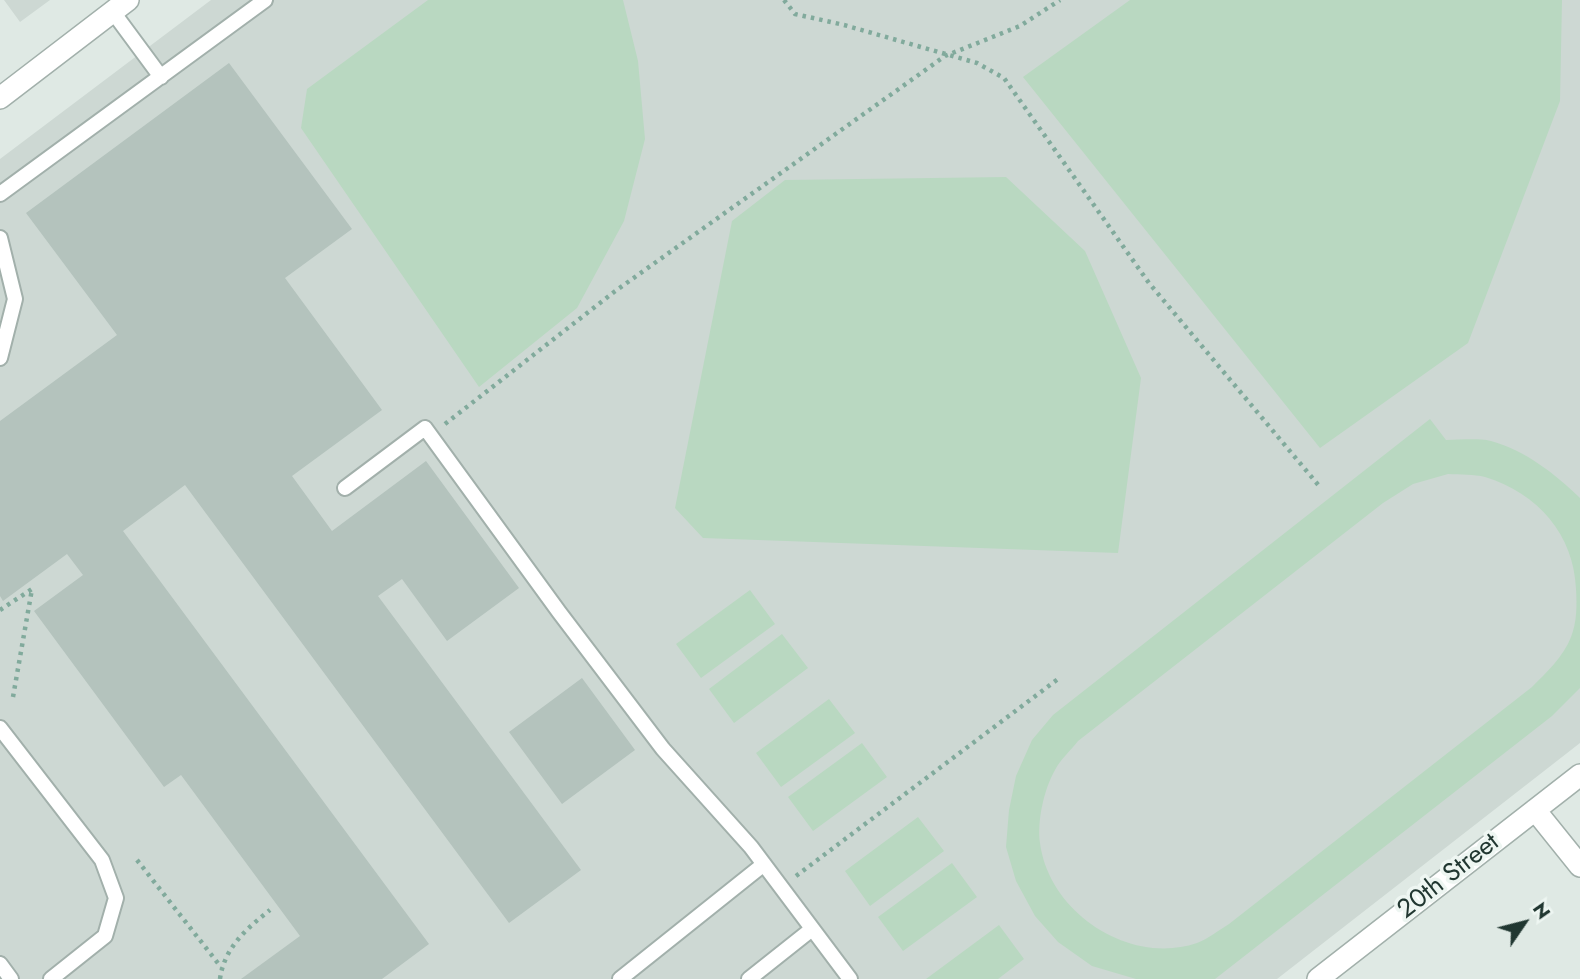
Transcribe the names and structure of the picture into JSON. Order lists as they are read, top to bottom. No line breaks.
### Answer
{"streets":{"street":["20th Street"]},"north":"top right"}
